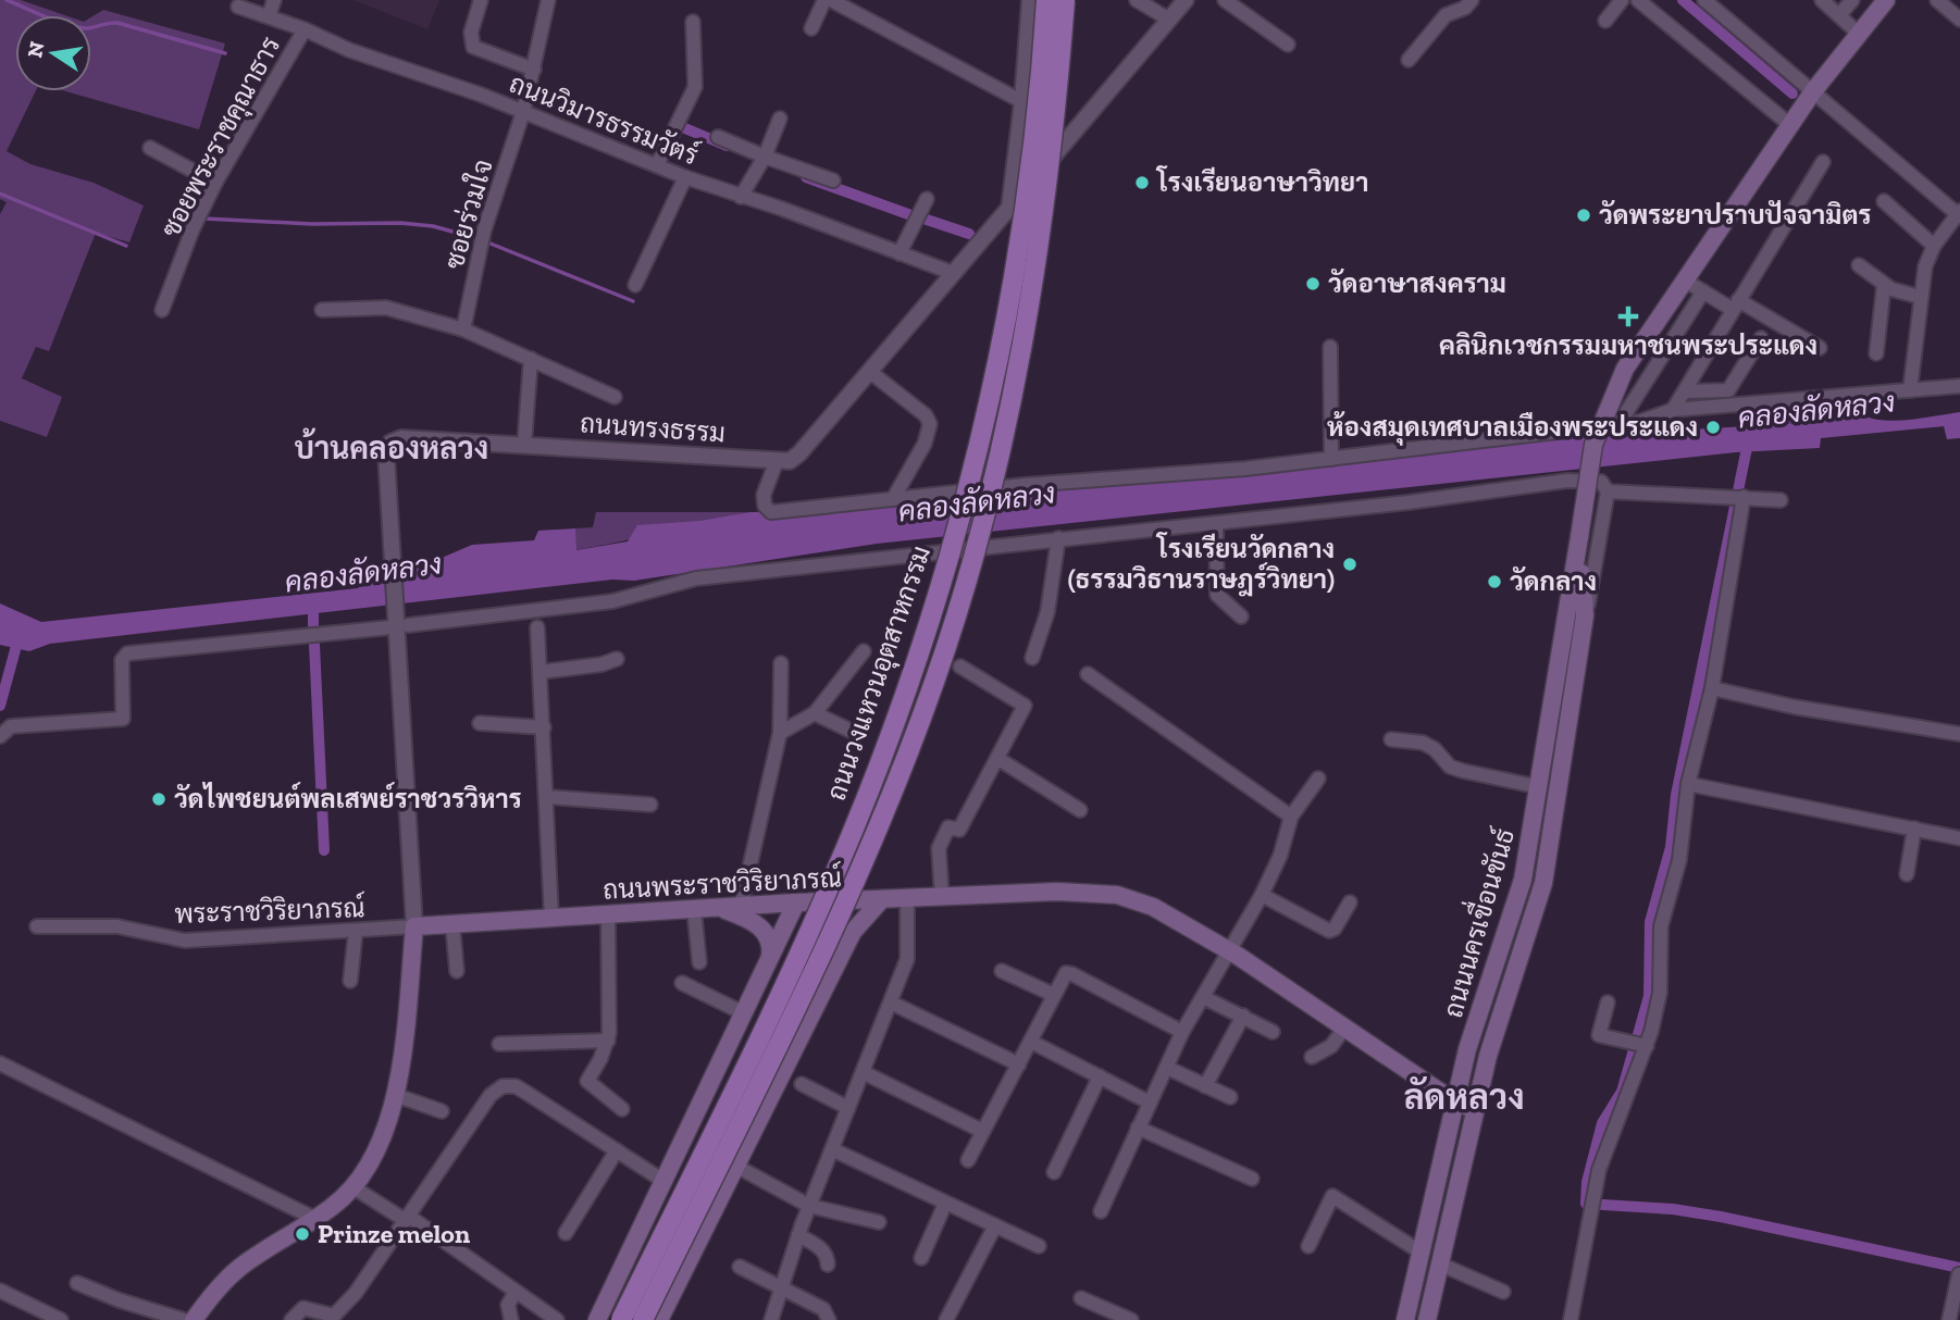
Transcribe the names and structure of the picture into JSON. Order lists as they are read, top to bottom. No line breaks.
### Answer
{"streets":{"main road":["ถนนวงแหวนอุตสาหกรรม","ถนนพระราชวิริยาภรณ์","ถนนนครเขื่อนขันธ์"],"street":["ถนนวิมารธรรมวัตร์","ซอยพระราชคุณาธาร","ซอยร่วมใจ","ถนนทรงธรรม","พระราชวิริยาภรณ์"]},"crossings":[["ถนนวิมารธรรมวัตร์","ซอยพระราชคุณาธาร"],["ถนนวิมารธรรมวัตร์","ซอยร่วมใจ"],["ถนนทรงธรรม","ถนนพระราชวิริยาภรณ์"],["ถนนทรงธรรม","พระราชวิริยาภรณ์"],["ถนนพระราชวิริยาภรณ์","พระราชวิริยาภรณ์"],["ถนนพระราชวิริยาภรณ์","ถนนนครเขื่อนขันธ์"]],"districts":["บ้านคลองหลวง","ลัดหลวง"],"water":["คลองลัดหลวง"],"places":{"other":["โรงเรียนอาษาวิทยา","วัดพระยาปราบปัจจามิตร","วัดอาษาสงคราม","ห้องสมุดเทศบาลเมืองพระประแดง","โรงเรียนวัดกลาง (ธรรมวิธานราษฎร์วิทยา)","วัดกลาง","วัดไพชยนต์พลเสพย์ราชวรวิหาร","Prinze melon"],"health":["คลินิกเวชกรรมมหาชนพระประแดง"]},"north":"left"}
